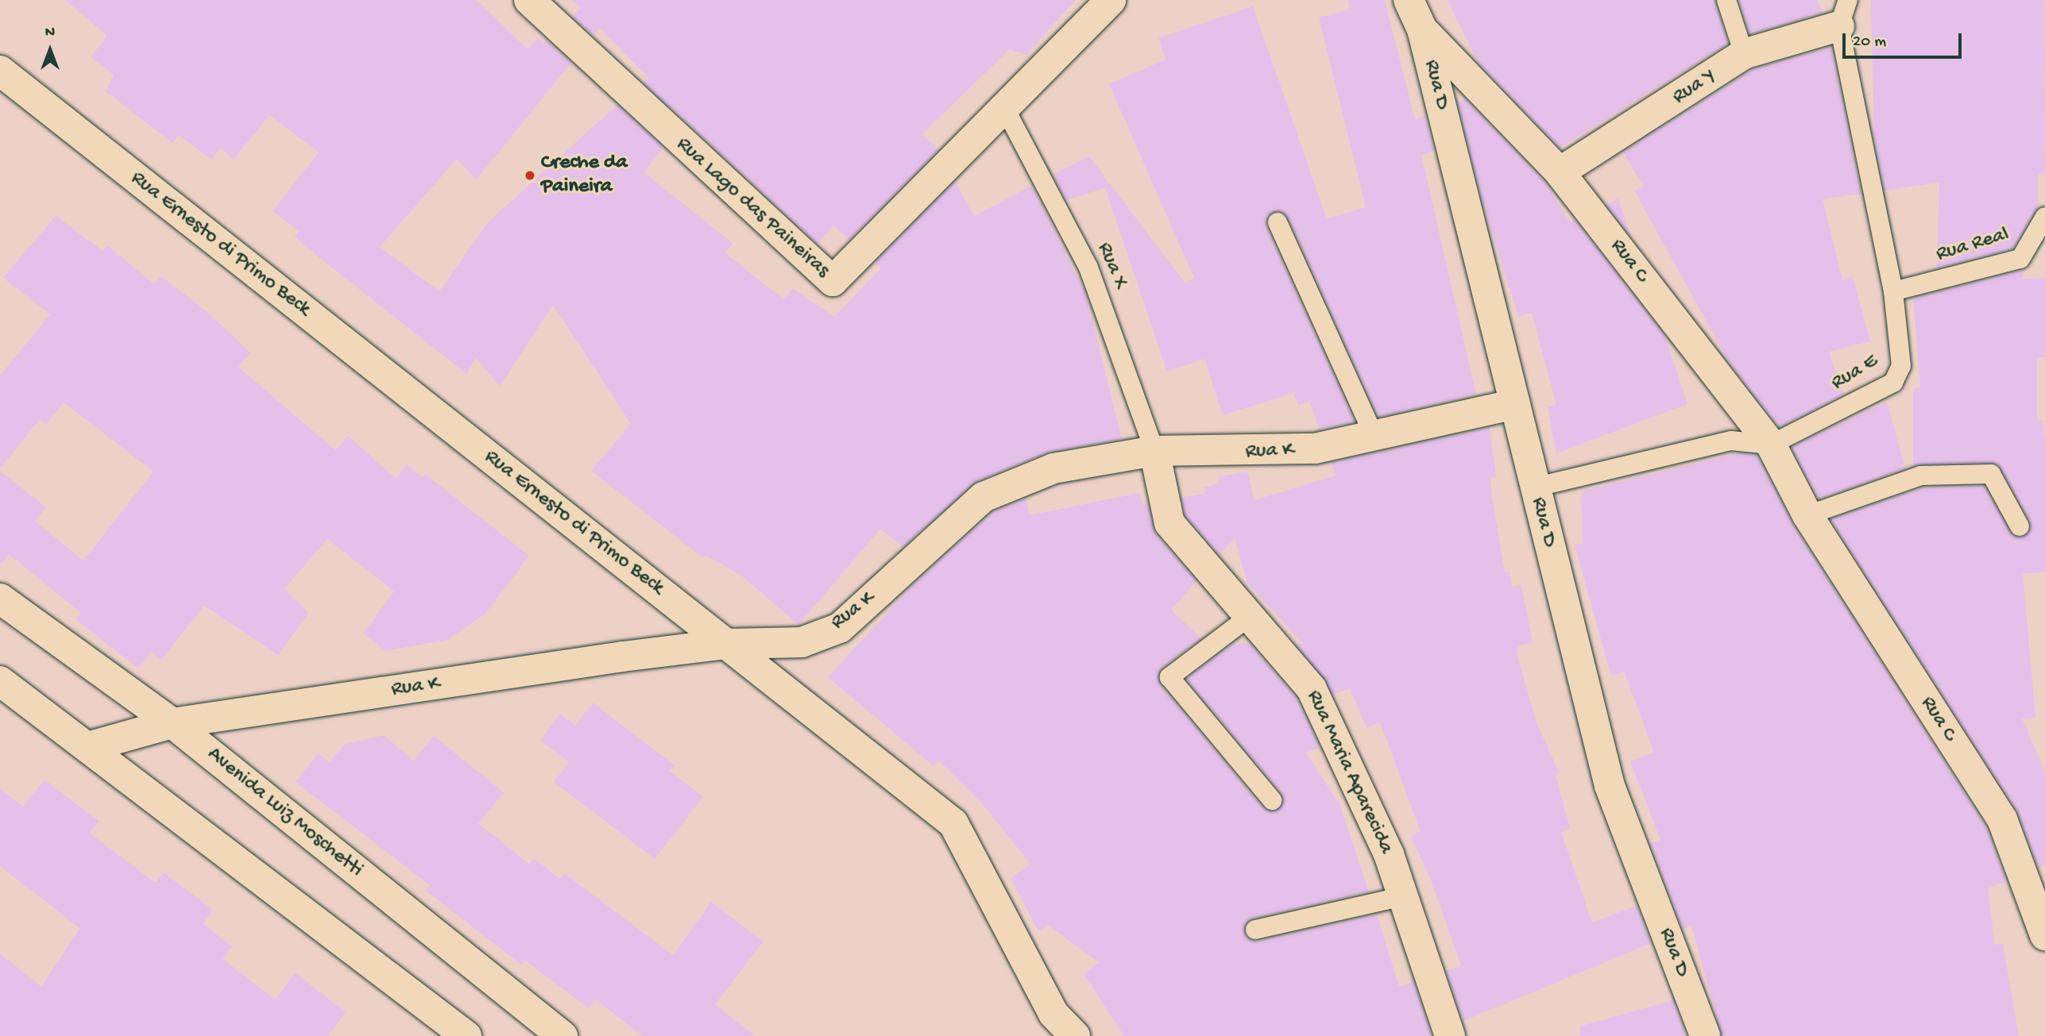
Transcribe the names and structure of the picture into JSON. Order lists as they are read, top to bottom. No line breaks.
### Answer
{"streets":{"street":["Rua D","Rua Y","Rua Lago das Paineiras","Rua Ernesto di Primo Beck","Rua C","Rua K","Rua Maria Aparecida","Avenida Luiz Moschetti"],"lane":["Rua Real","Rua X","Rua E"]},"crossings":[["Rua D","Rua C"],["Rua D","Rua K"],["Rua Y","Rua C"],["Rua Y","Rua E"],["Rua Lago das Paineiras","Rua X"],["Rua Ernesto di Primo Beck","Rua K"],["Rua Real","Rua E"],["Rua C","Rua E"],["Rua X","Rua K"],["Rua X","Rua Maria Aparecida"],["Rua K","Rua Maria Aparecida"],["Rua K","Avenida Luiz Moschetti"]],"places":["Creche da Paineira"],"scale_bar":"20 m","north":"top"}
